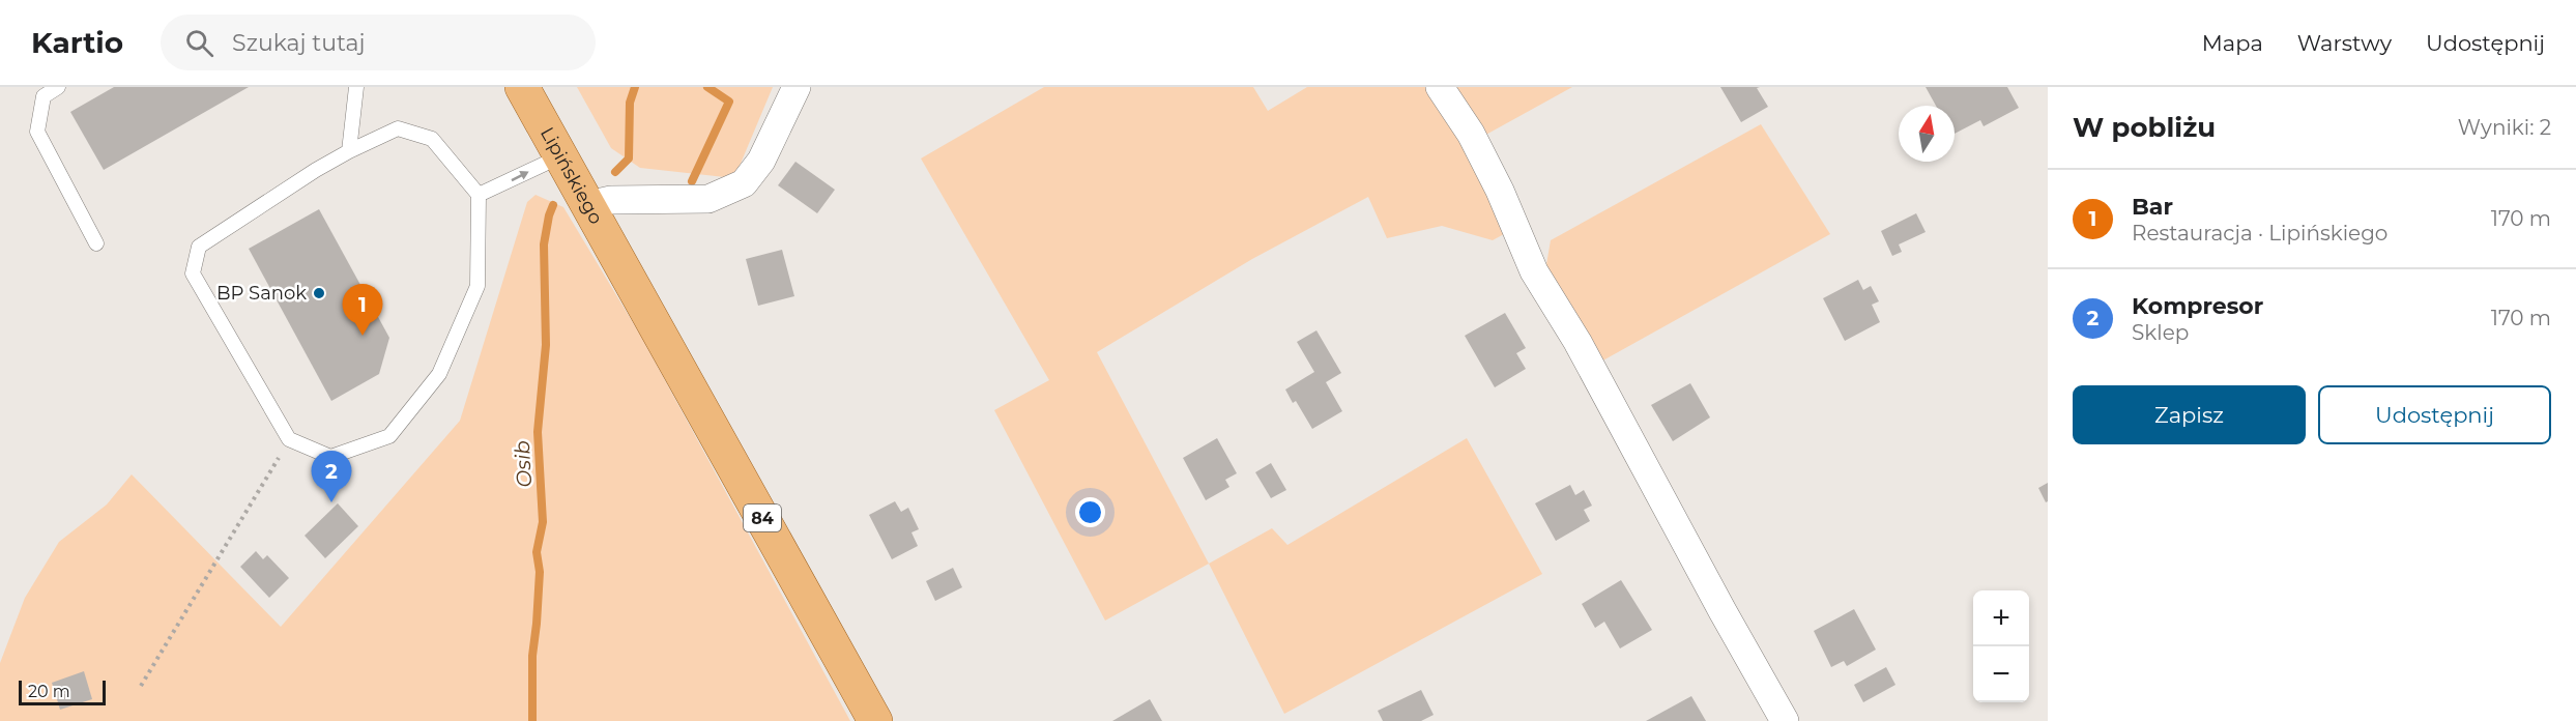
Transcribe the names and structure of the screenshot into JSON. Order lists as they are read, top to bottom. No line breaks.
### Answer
{"streets":{"main road":["Lipińskiego","84"]},"water":["Osib"],"places":["BP Sanok"],"scale_bar":"20 m","north":"top","page":{"header":"Kartio","search":"Szukaj tutaj","nav":["Mapa","Warstwy","Udostępnij"],"heading":["W pobliżu","Wyniki: 2"],"list":[{"mark":"1","name":"Bar","note":"Restauracja · Lipińskiego","value":"170 m"},{"mark":"2","name":"Kompresor","note":"Sklep","value":"170 m"}],"pins":["1","2"],"buttons":["Zapisz","Udostępnij"],"map_buttons":["+","−"],"scale":"20 m"}}
